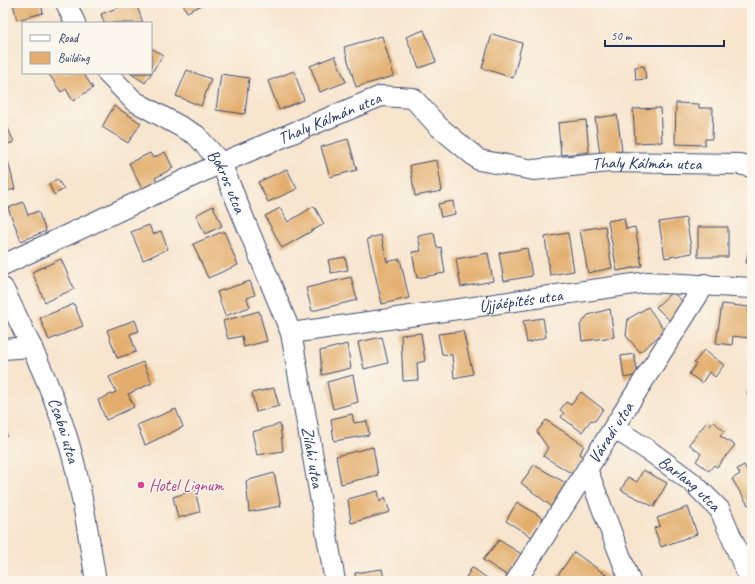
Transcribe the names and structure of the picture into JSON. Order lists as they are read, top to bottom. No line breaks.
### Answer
{"streets":{"street":["Thaly Kálmán utca","Bokros utca","Újjáépítés utca","Csabai utca","Váradi utca","Zilahi utca","Barlang utca"]},"crossings":[["Thaly Kálmán utca","Bokros utca"],["Bokros utca","Újjáépítés utca"],["Bokros utca","Zilahi utca"],["Újjáépítés utca","Váradi utca"],["Újjáépítés utca","Zilahi utca"],["Váradi utca","Barlang utca"]],"places":["Hotel Lignum"],"legend":["Road","Building"],"scale_bar":"50 m"}
